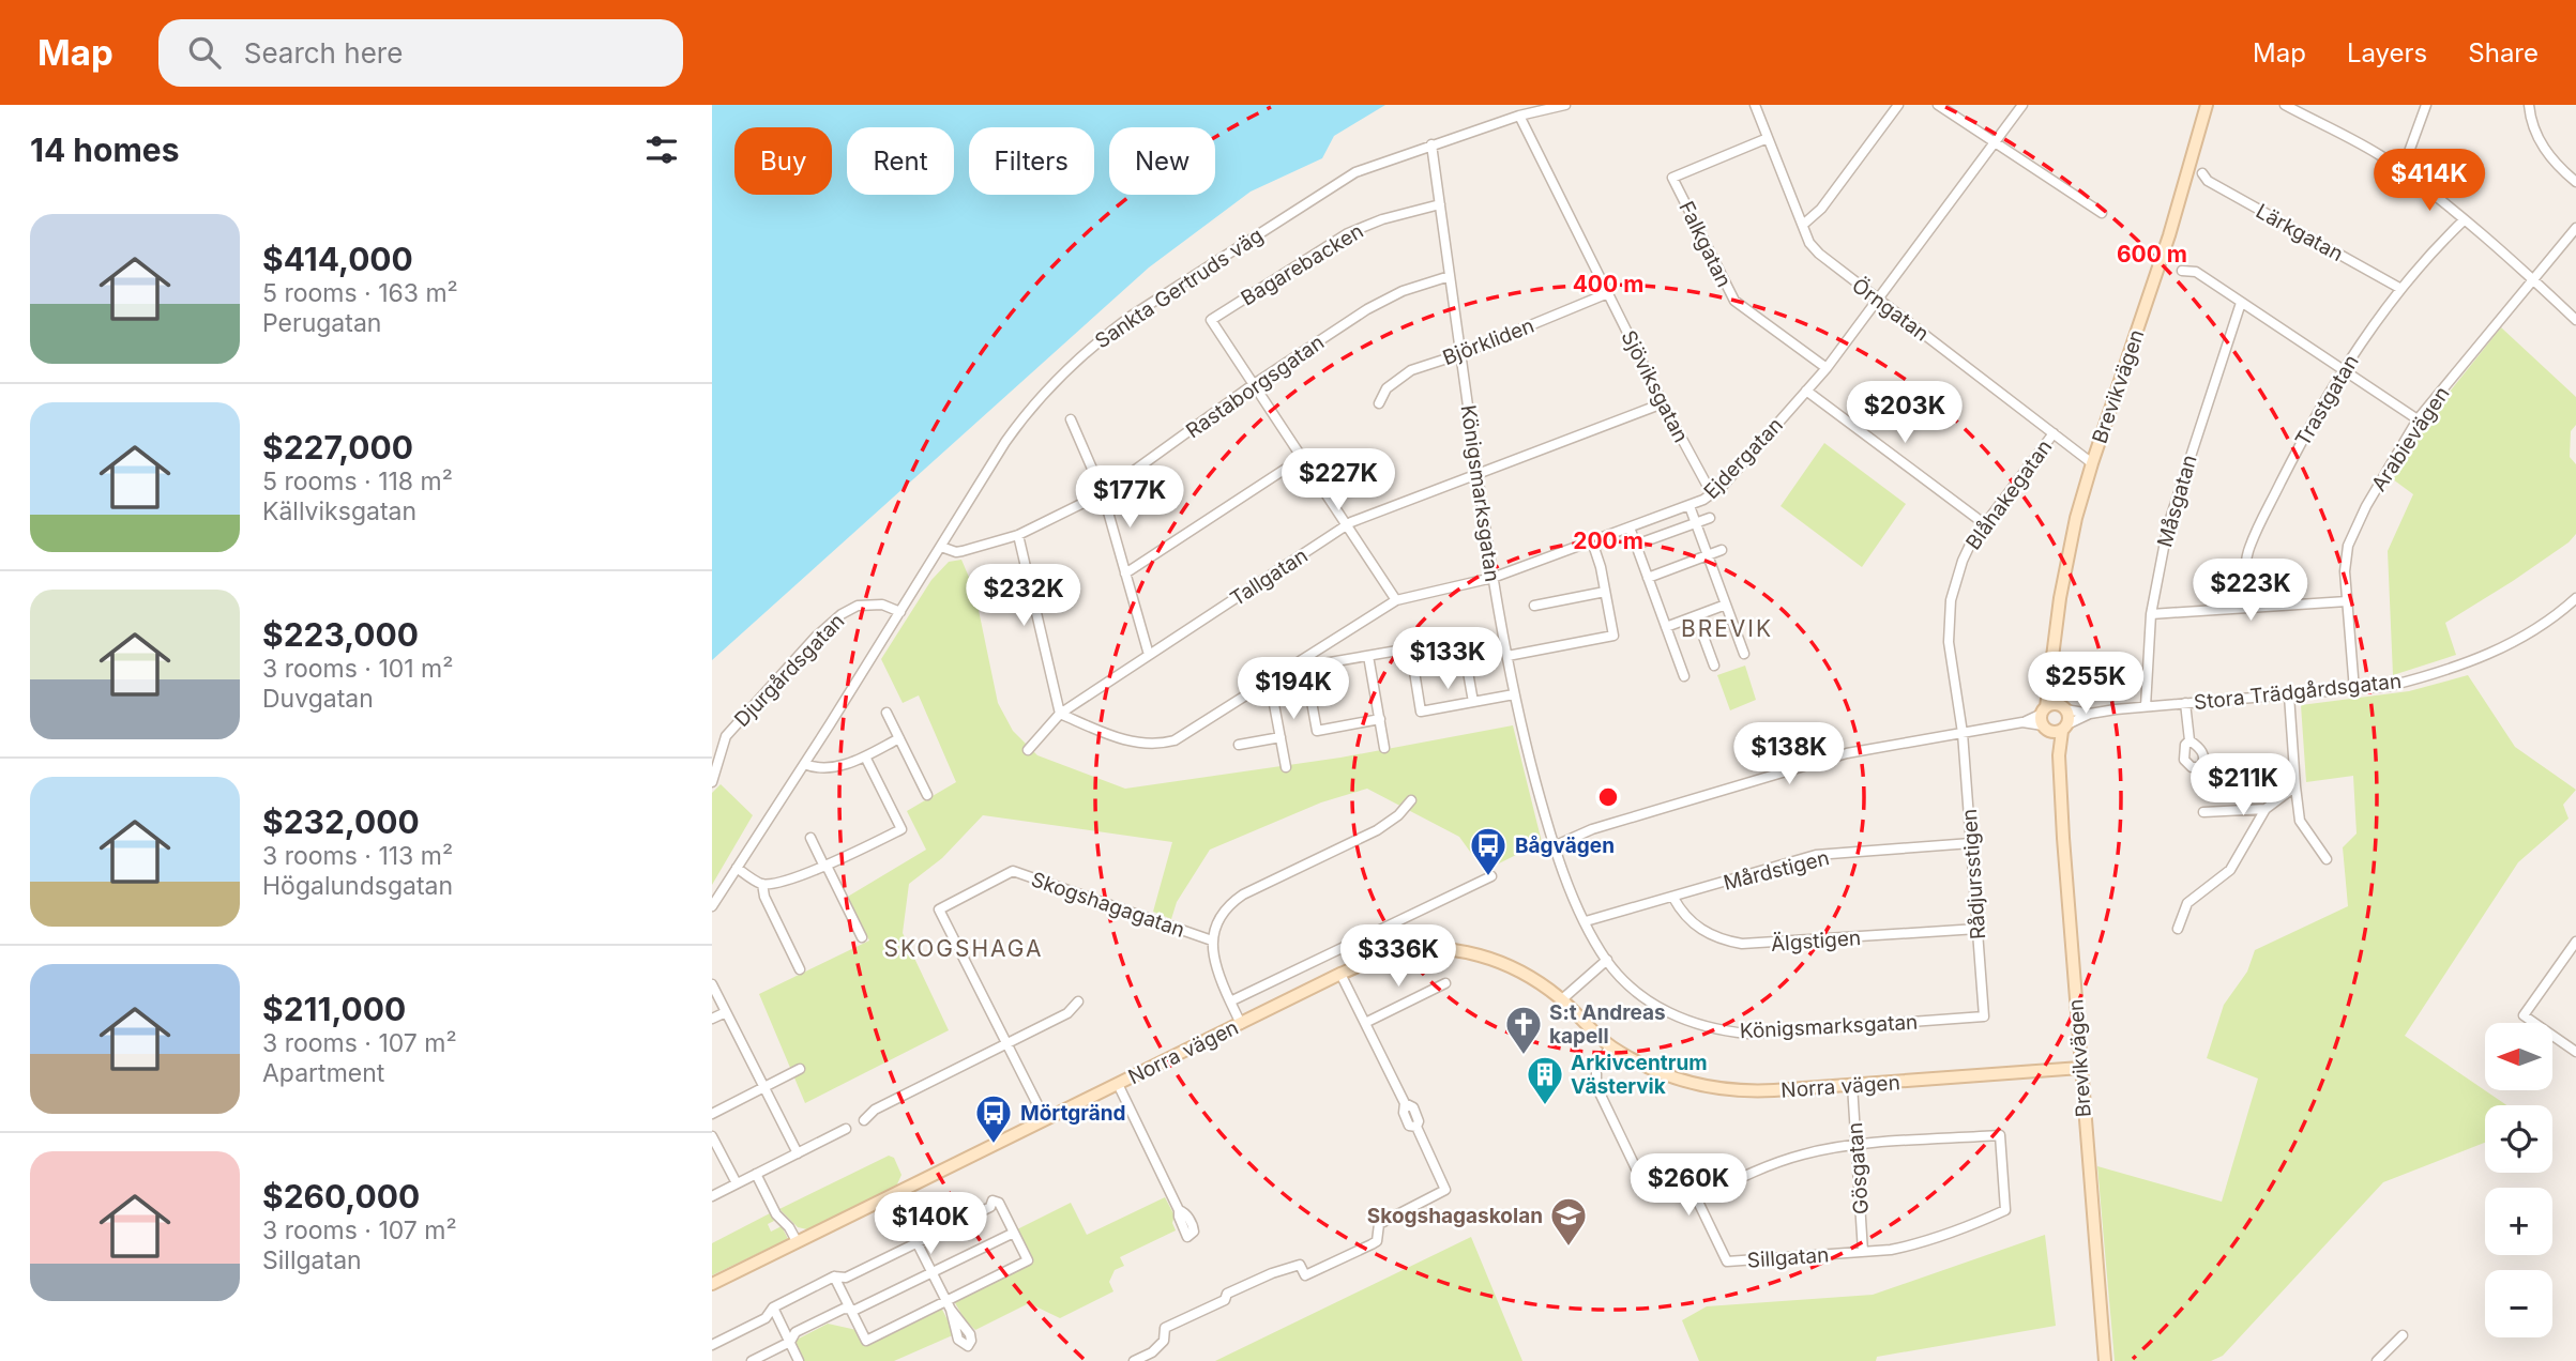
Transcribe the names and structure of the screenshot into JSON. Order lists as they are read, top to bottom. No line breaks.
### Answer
{"streets":{"street":["Lärkgatan","Falkgatan","Bagarebacken","Sankta Gertruds väg","Örngatan","Björkliden","Rastaborgsgatan","Sjöviksgatan","Brevikvägen","Trastgatan","Arabievägen","Ejdergatan","Königsmarksgatan","Blåhakegatan","Måsgatan","Tallgatan","Djurgårdsgatan","Stora Trädgårdsgatan","Mårdstigen","Rådjursstigen","Skogshagagatan","Älgstigen","Norra vägen","Gösgatan","Sillgatan"]},"crossings":[["Lärkgatan","Trastgatan"],["Falkgatan","Örngatan"],["Falkgatan","Ejdergatan"],["Bagarebacken","Rastaborgsgatan"],["Bagarebacken","Königsmarksgatan"],["Sankta Gertruds väg","Rastaborgsgatan"],["Sankta Gertruds väg","Sjöviksgatan"],["Sankta Gertruds väg","Königsmarksgatan"],["Sankta Gertruds väg","Djurgårdsgatan"],["Örngatan","Brevikvägen"],["Örngatan","Ejdergatan"],["Örngatan","Blåhakegatan"],["Björkliden","Sjöviksgatan"],["Björkliden","Königsmarksgatan"],["Rastaborgsgatan","Königsmarksgatan"],["Sjöviksgatan","Ejdergatan"],["Sjöviksgatan","Tallgatan"],["Brevikvägen","Stora Trädgårdsgatan"],["Brevikvägen","Norra vägen"],["Arabievägen","Stora Trädgårdsgatan"],["Ejdergatan","Königsmarksgatan"],["Ejdergatan","Tallgatan"],["Königsmarksgatan","Tallgatan"],["Königsmarksgatan","Mårdstigen"],["Königsmarksgatan","Rådjursstigen"],["Blåhakegatan","Rådjursstigen"],["Måsgatan","Stora Trädgårdsgatan"],["Mårdstigen","Rådjursstigen"],["Mårdstigen","Älgstigen"],["Rådjursstigen","Älgstigen"],["Skogshagagatan","Norra vägen"],["Norra vägen","Gösgatan"],["Gösgatan","Sillgatan"]],"districts":["BREVIK","SKOGSHAGA"],"places":{"bus stop":["Bågvägen","Mörtgränd"],"church":["S:t Andreas kapell"],"building":["Arkivcentrum Västervik"],"school or university":["Skogshagaskolan"]},"north":"left","page":{"header":"Map","search":"Search here","nav":["Map","Layers","Share"],"heading":"14 homes","chip":["Buy","Rent","Filters","New"],"price":["$414K","$203K","$227K","$177K","$223K","$232K","$133K","$255K","$194K","$138K","$211K","$336K","$260K","$140K"],"list":[{"name":"$414,000","note":"5 rooms · 163 m² · Perugatan"},{"name":"$227,000","note":"5 rooms · 118 m² · Källviksgatan"},{"name":"$223,000","note":"3 rooms · 101 m² · Duvgatan"},{"name":"$232,000","note":"3 rooms · 113 m² · Högalundsgatan"},{"name":"$211,000","note":"3 rooms · 107 m² · Apartment"},{"name":"$260,000","note":"3 rooms · 107 m² · Sillgatan"}],"map_buttons":["+","−"]},"rings":["600 m","400 m","200 m"]}
